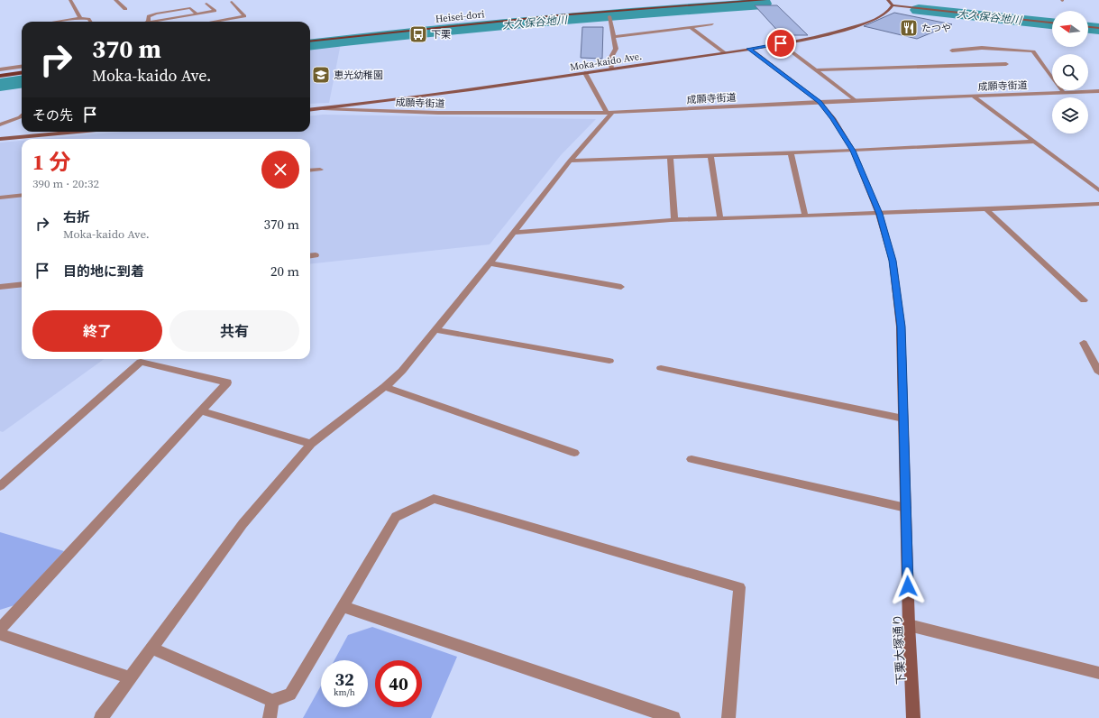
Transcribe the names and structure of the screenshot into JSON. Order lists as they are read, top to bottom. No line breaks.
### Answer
{"streets":{"main road":["Heisei-dori"],"street":["Moka-kaido Ave.","成願寺街道","下栗大塚通り"]},"crossings":[["Moka-kaido Ave.","成願寺街道"],["Moka-kaido Ave.","下栗大塚通り"],["成願寺街道","下栗大塚通り"]],"water":["大久保谷地川"],"places":{"restaurant":["たつや"],"bus stop":["下栗"],"school or university":["恵光幼稚園"]},"north":"left","page":{"turn":["370 m","Moka-kaido Ave."],"then":"その先","heading":["1 分","390 m · 20:32"],"list":[{"name":"右折","note":"Moka-kaido Ave.","value":"370 m"},{"name":"目的地に到着","value":"20 m"}],"buttons":["終了","共有"],"speed":"32 km/h","limit":"40"}}
